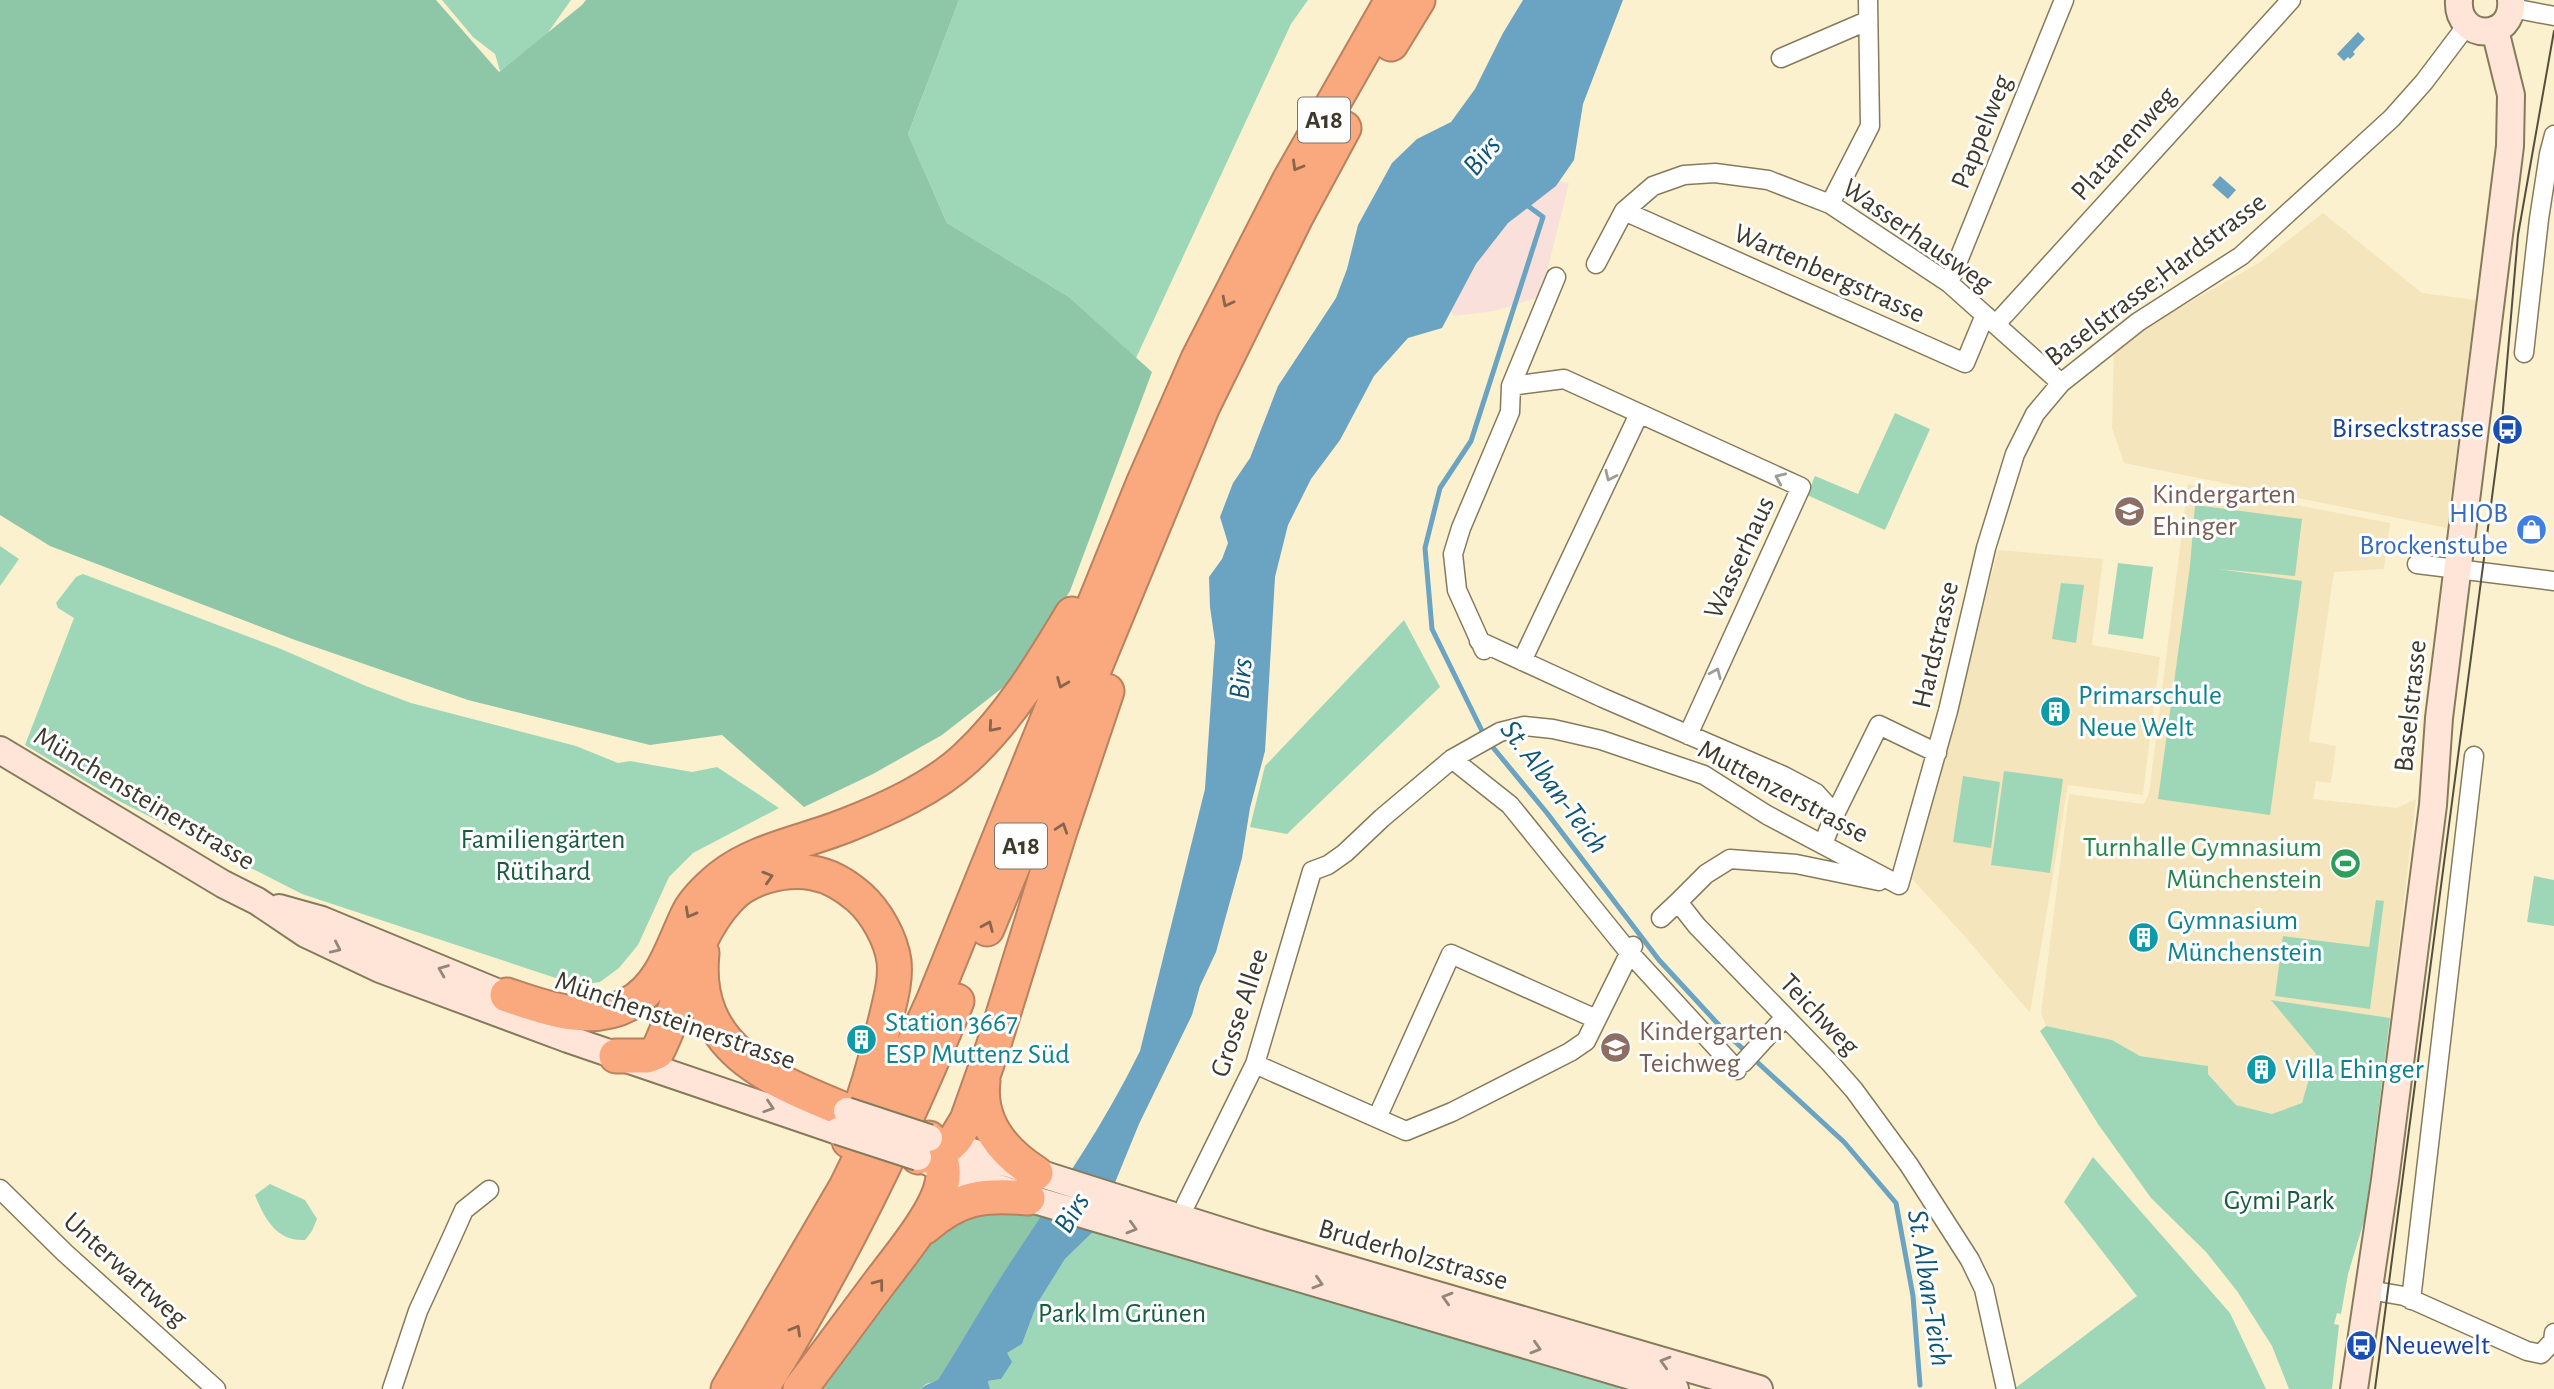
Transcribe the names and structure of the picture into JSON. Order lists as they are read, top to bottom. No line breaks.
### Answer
{"streets":{"highway":["A18"],"main road":["Baselstrasse","Münchensteinerstrasse","Bruderholzstrasse"],"street":["Pappelweg","Platanenweg","Wasserhausweg","Wartenbergstrasse","Baselstrasse;Hardstrasse","Wasserhaus","Hardstrasse","Muttenzerstrasse","Grosse Allee","Teichweg","Unterwartweg"]},"crossings":[["Pappelweg","Wasserhausweg"],["Platanenweg","Wasserhausweg"],["Platanenweg","Wartenbergstrasse"],["Wasserhausweg","Wartenbergstrasse"],["Wasserhausweg","Baselstrasse;Hardstrasse"],["Baselstrasse;Hardstrasse","Hardstrasse"],["Hardstrasse","Muttenzerstrasse"],["Muttenzerstrasse","Grosse Allee"]],"water":["Birs","St. Alban-Teich"],"parks":["Familiengärten Rütihard","Gymi Park","Park Im Grünen"],"places":{"bus stop":["Birseckstrasse","Neuewelt"],"school or university":["Kindergarten Ehinger","Kindergarten Teichweg"],"shop":["HIOB Brockenstube"],"building":["Primarschule Neue Welt","Gymnasium Münchenstein","Station 3667 ESP Muttenz Süd","Villa Ehinger"],"sports":["Turnhalle Gymnasium Münchenstein"]}}
